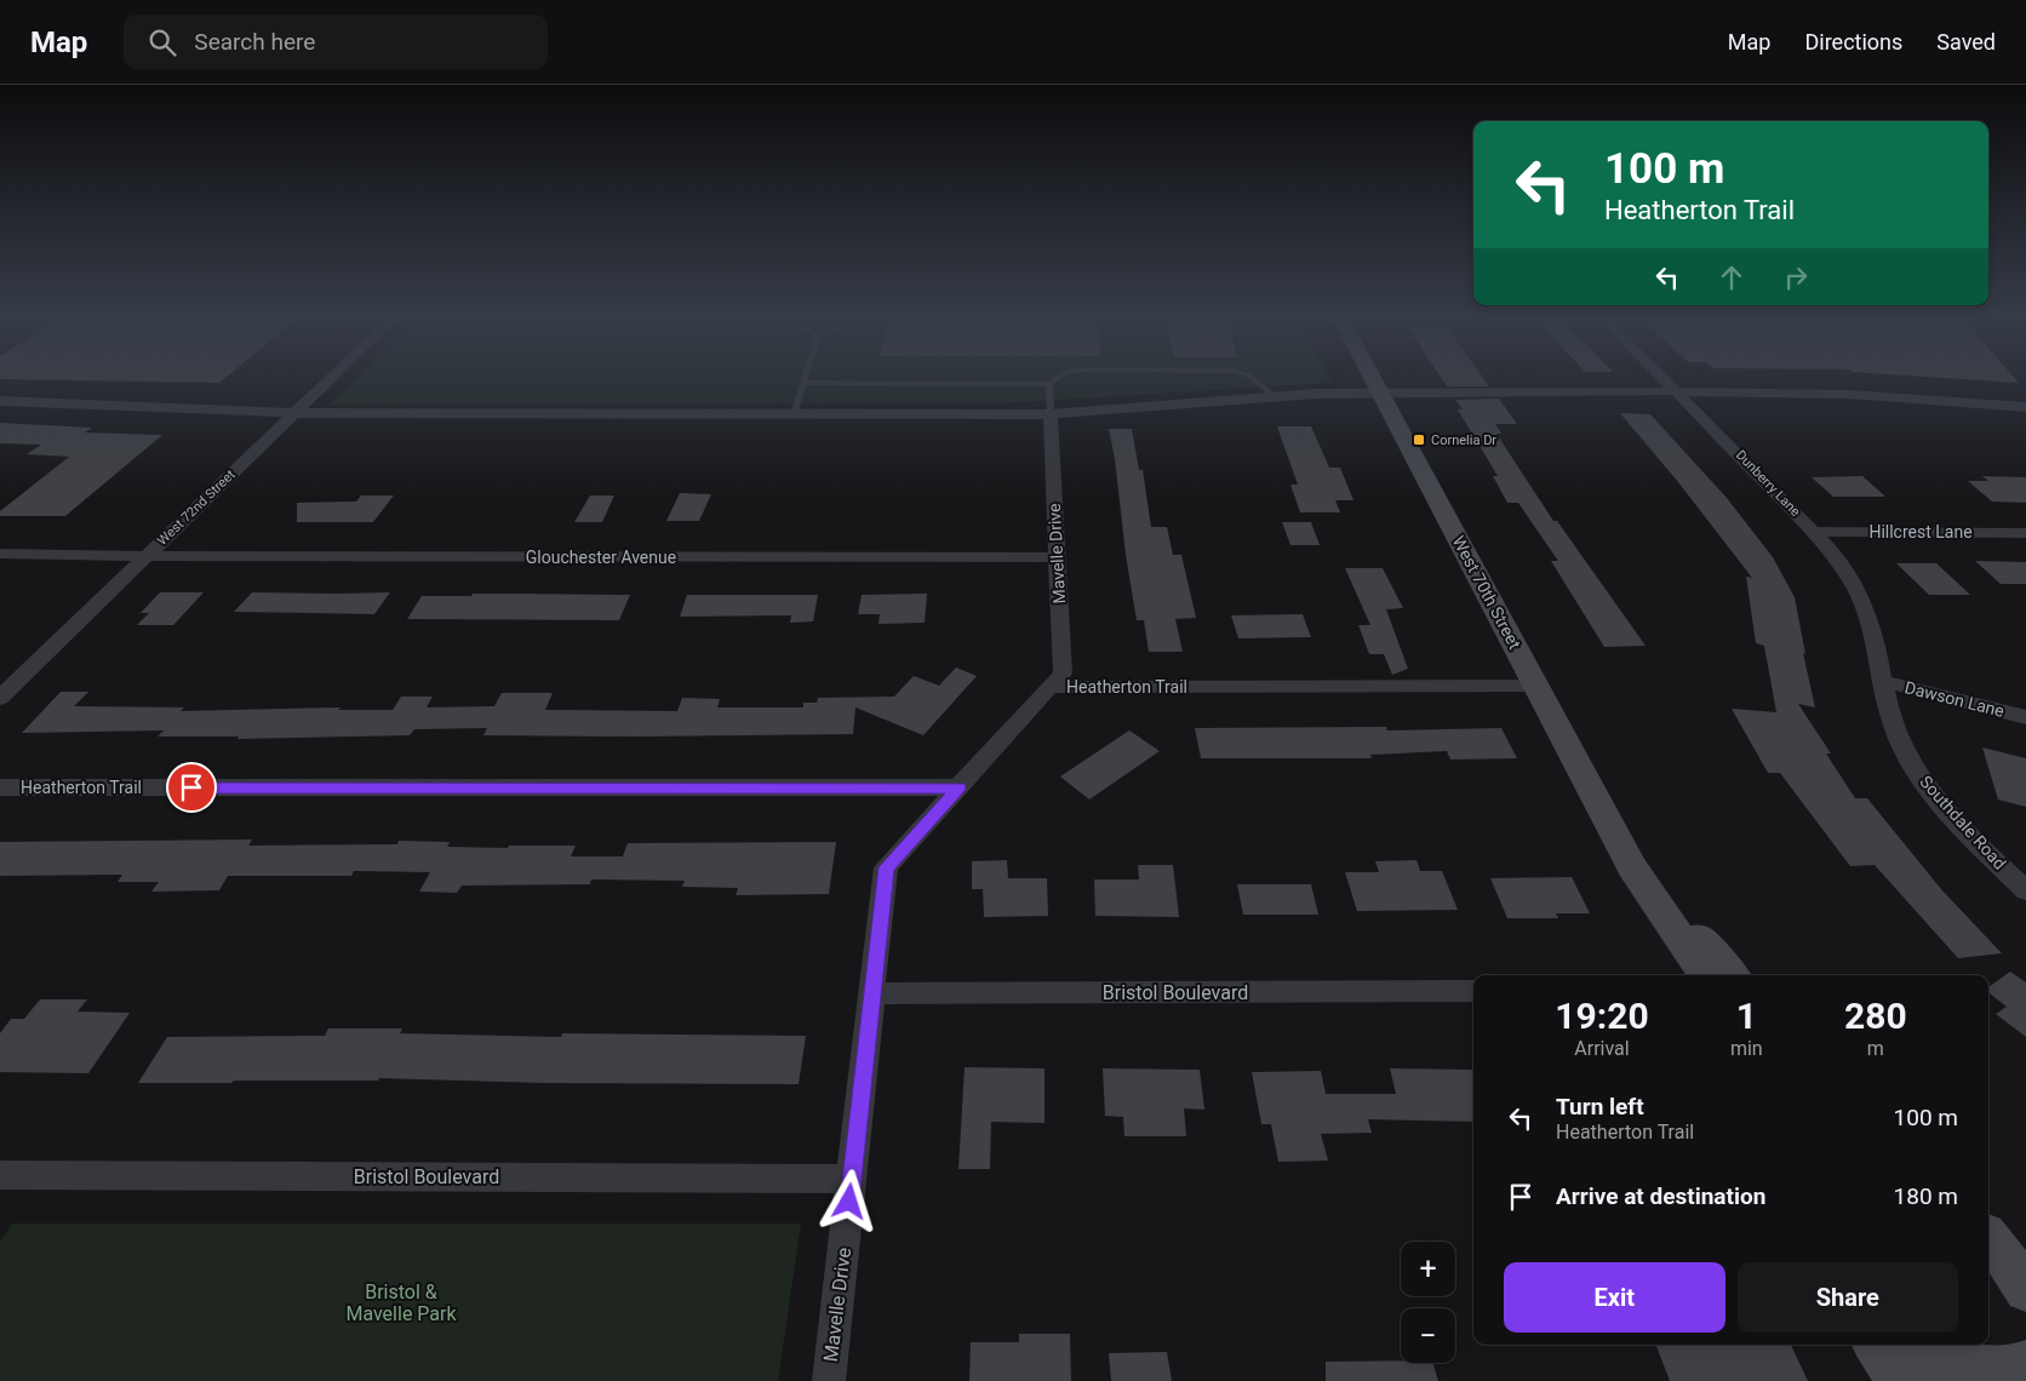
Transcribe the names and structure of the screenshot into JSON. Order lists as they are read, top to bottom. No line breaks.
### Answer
{"streets":{"street":["Dunberry Lane","West 72nd Street","Hillcrest Lane","Mavelle Drive","Glouchester Avenue","West 70th Street","Heatherton Trail","Dawson Lane","Southdale Road","Bristol Boulevard"]},"crossings":[["Dunberry Lane","Hillcrest Lane"],["Dunberry Lane","Dawson Lane"],["Dunberry Lane","Southdale Road"],["West 72nd Street","Glouchester Avenue"],["Mavelle Drive","Glouchester Avenue"],["Mavelle Drive","Heatherton Trail"],["Mavelle Drive","Bristol Boulevard"],["West 70th Street","Heatherton Trail"],["Dawson Lane","Southdale Road"]],"parks":["Bristol & Mavelle Park"],"places":{"transit":["Cornelia Dr"]},"page":{"header":"Map","search":"Search here","nav":["Map","Directions","Saved"],"turn":["100 m","Heatherton Trail"],"eta":["19:20","Arrival","1","min","280","m"],"list":[{"name":"Turn left","note":"Heatherton Trail","value":"100 m"},{"name":"Arrive at destination","value":"180 m"}],"map_buttons":["+","−"],"buttons":["Exit","Share"]}}
